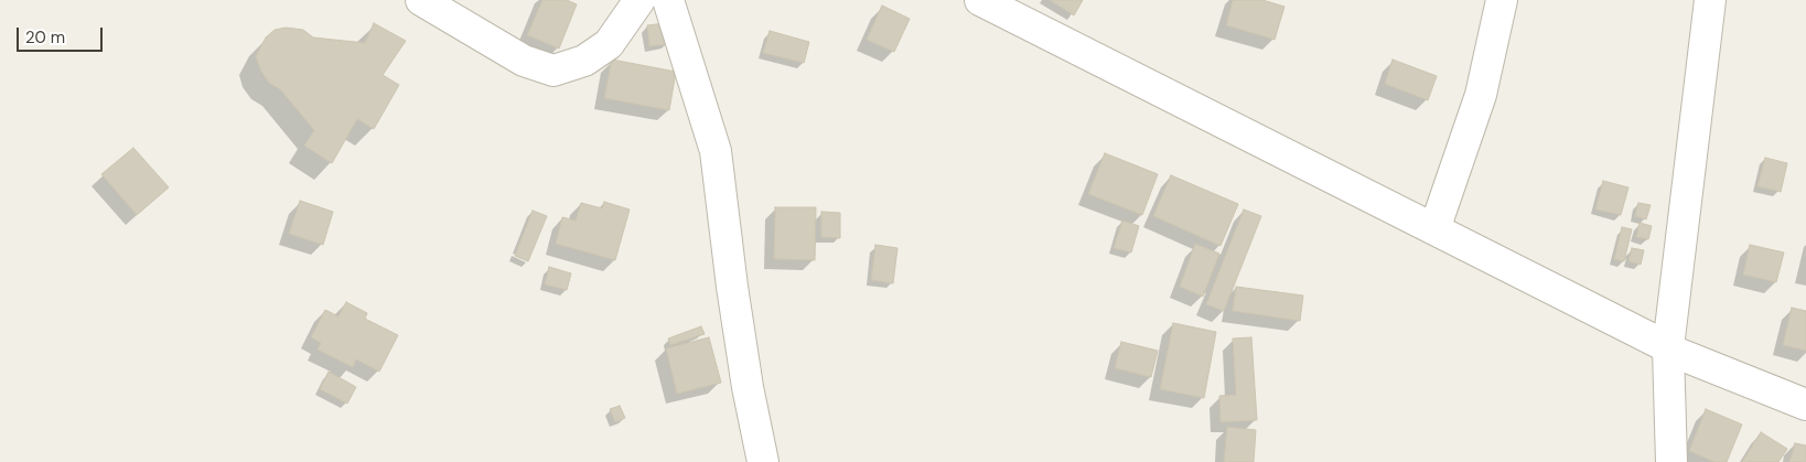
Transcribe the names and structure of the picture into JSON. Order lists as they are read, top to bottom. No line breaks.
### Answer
{"scale_bar":"20 m"}
